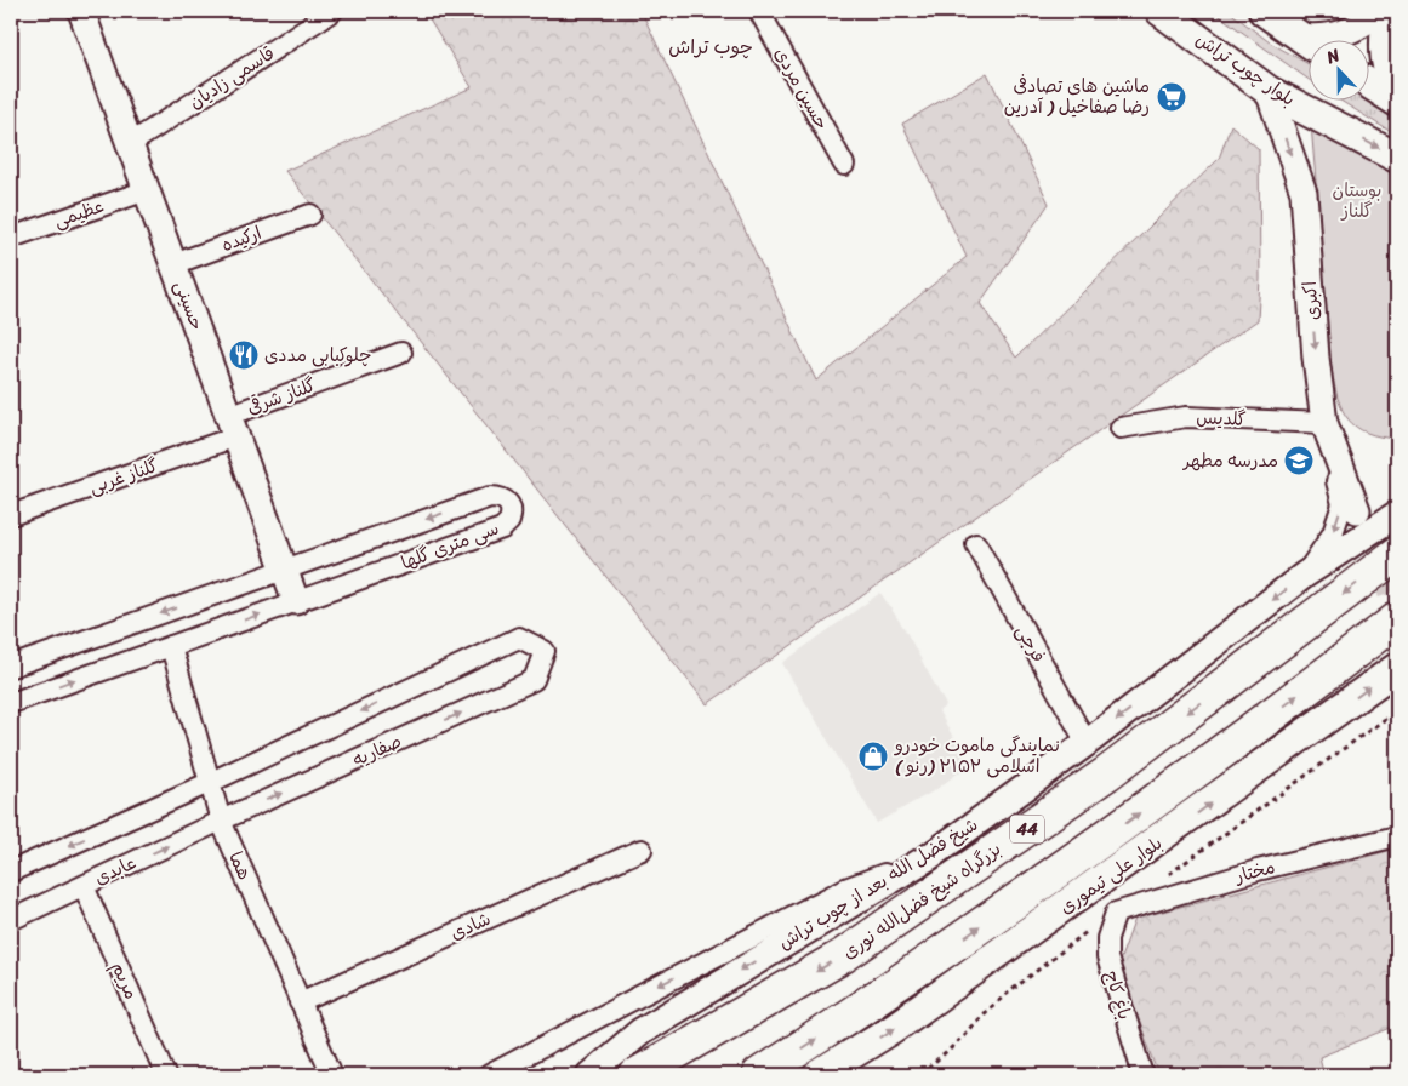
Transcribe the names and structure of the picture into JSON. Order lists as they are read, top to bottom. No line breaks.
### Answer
{"streets":{"highway":["44","بزرگراه شیخ فضل‌الله نوری"],"main road":["بلوار چوب‌ تراش","بلوار علی تیموری"],"street":["قاسمی زادیان","حسین مردی","عظیمی","ارکیده","اکبری","حسینی","گلناز شرقی","گلدیس","گلناز غربی","سی متری گلها","فرجی","صفاریه","هما","عابدی","مختار","شیخ فضل الله بعد از چوب تراش","شادی","مریم","باغ کاج"]},"crossings":[["بلوار چوب‌ تراش","اکبری"],["قاسمی زادیان","حسینی"],["عظیمی","حسینی"],["ارکیده","حسینی"],["اکبری","گلدیس"],["حسینی","گلناز شرقی"],["حسینی","گلناز غربی"],["حسینی","سی متری گلها"],["گلناز شرقی","گلناز غربی"],["سی متری گلها","هما"],["فرجی","شیخ فضل الله بعد از چوب تراش"],["صفاریه","هما"],["صفاریه","عابدی"],["هما","عابدی"],["هما","شادی"],["عابدی","مریم"],["مختار","باغ کاج"]],"one_way":["اکبری","بلوار علی تیموری"],"districts":["چوب تراش"],"parks":["بوستان گلناز"],"places":{"supermarket":["ماشین های تصادفی رضا صفاخیل ( آدرین"],"restaurant":["چلوکبابی مددی"],"school or university":["مدرسه مطهر"],"shop":["نمایندگی ماموت خودرو ( رنو) اسلامی ۲۱۵۲"]},"north":"top"}
